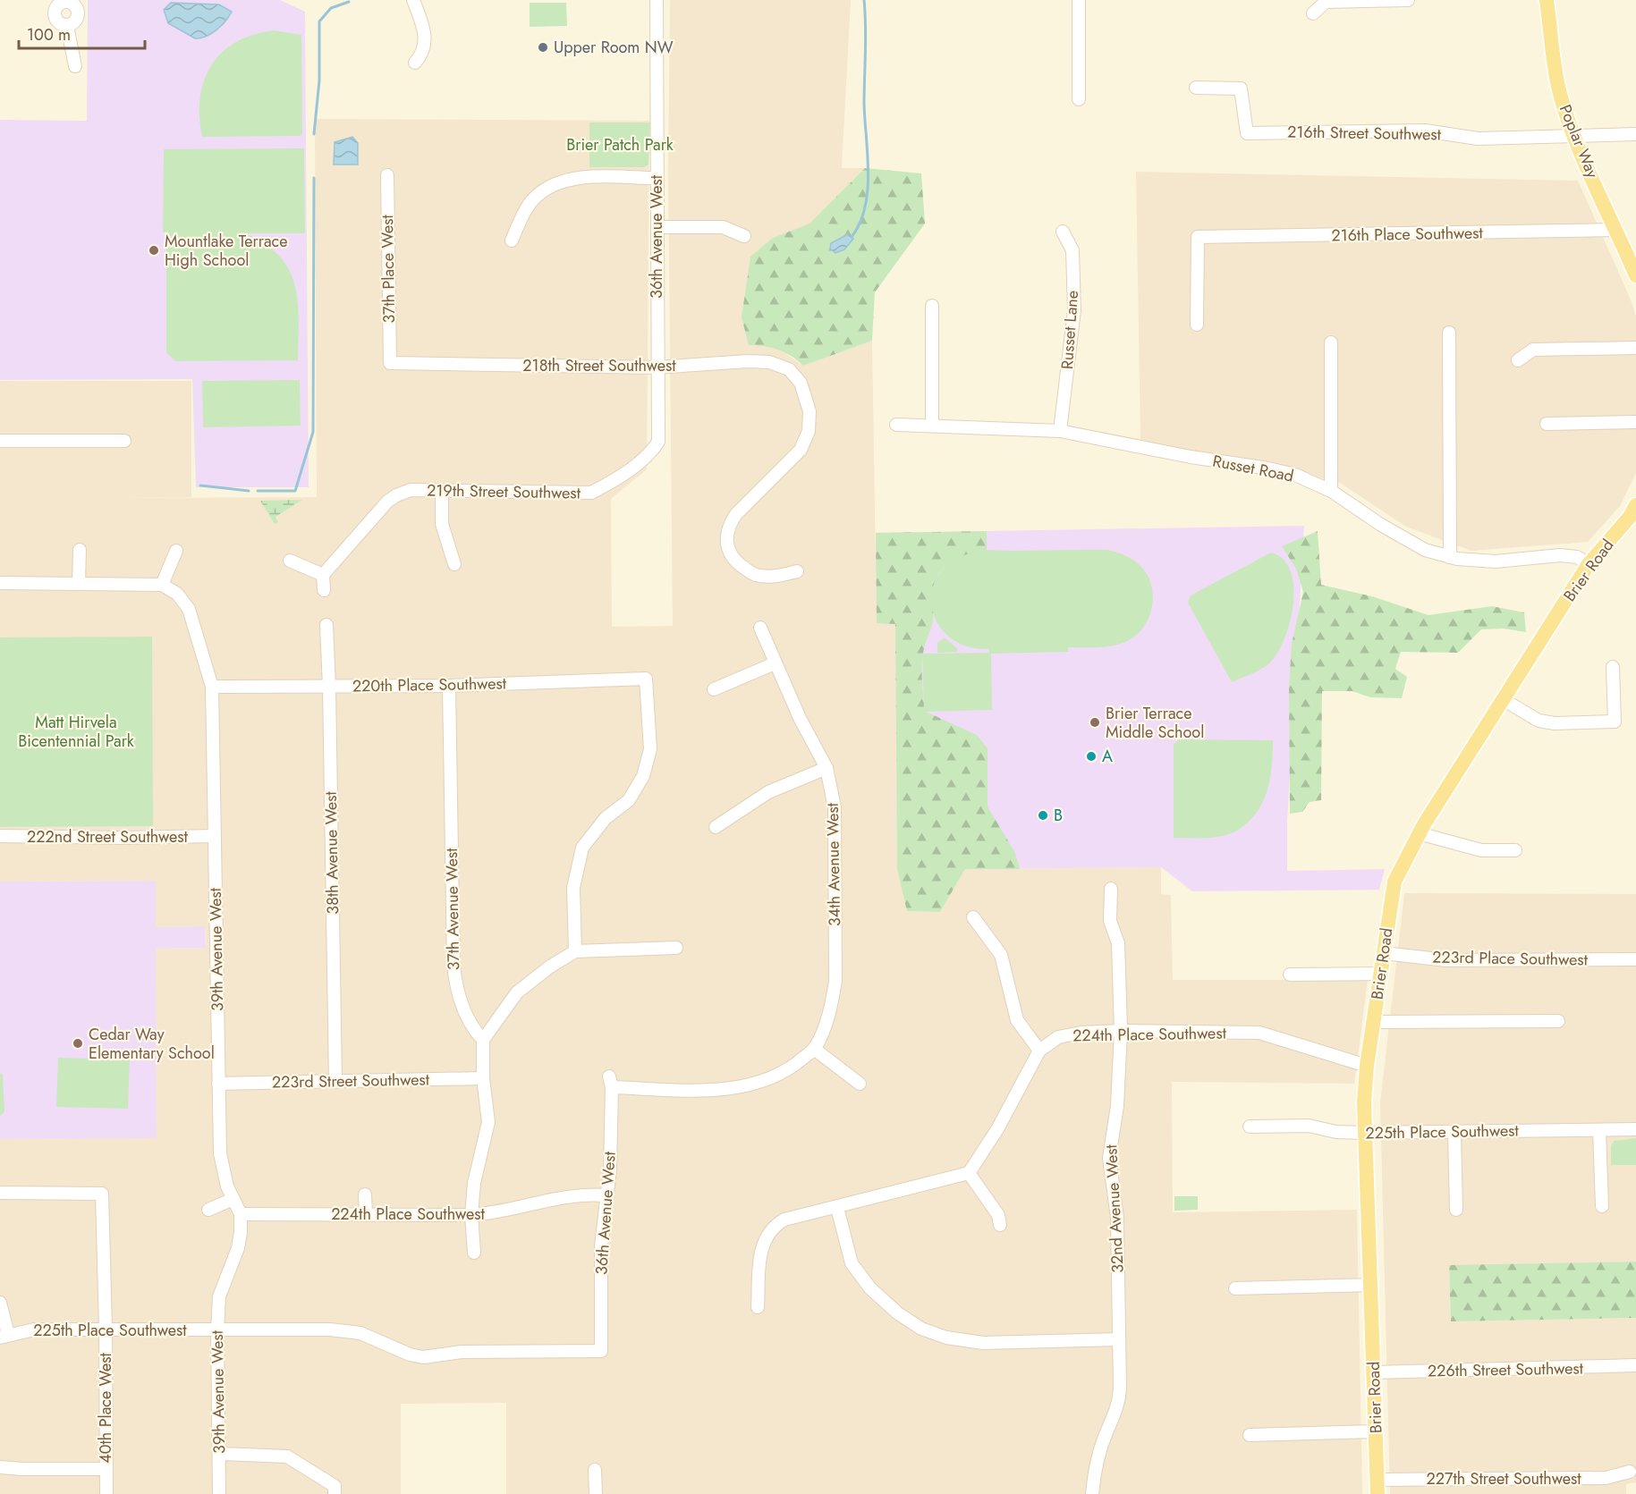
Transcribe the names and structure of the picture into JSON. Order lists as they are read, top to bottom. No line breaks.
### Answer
{"streets":{"main road":["Poplar Way","Brier Road"],"street":["216th Street Southwest","216th Place Southwest","36th Avenue West","37th Place West","Russet Lane","218th Street Southwest","Russet Road","219th Street Southwest","220th Place Southwest","222nd Street Southwest","38th Avenue West","34th Avenue West","37th Avenue West","39th Avenue West","223rd Place Southwest","224th Place Southwest","223rd Street Southwest","225th Place Southwest","32nd Avenue West","226th Street Southwest","40th Place West","227th Street Southwest"]},"crossings":[["216th Street Southwest","Poplar Way"],["Poplar Way","216th Place Southwest"],["36th Avenue West","218th Street Southwest"],["36th Avenue West","219th Street Southwest"],["36th Avenue West","34th Avenue West"],["36th Avenue West","224th Place Southwest"],["36th Avenue West","225th Place Southwest"],["37th Place West","218th Street Southwest"],["Russet Lane","Russet Road"],["Russet Road","Brier Road"],["Brier Road","223rd Place Southwest"],["Brier Road","224th Place Southwest"],["Brier Road","225th Place Southwest"],["Brier Road","226th Street Southwest"],["Brier Road","227th Street Southwest"],["220th Place Southwest","38th Avenue West"],["220th Place Southwest","37th Avenue West"],["220th Place Southwest","39th Avenue West"],["222nd Street Southwest","39th Avenue West"],["38th Avenue West","223rd Street Southwest"],["39th Avenue West","224th Place Southwest"],["39th Avenue West","223rd Street Southwest"],["39th Avenue West","225th Place Southwest"],["224th Place Southwest","32nd Avenue West"],["225th Place Southwest","40th Place West"]],"parks":["Brier Patch Park","Matt Hirvela Bicentennial Park"],"places":["Upper Room NW","Mountlake Terrace High School","Brier Terrace Middle School","A","B","Cedar Way Elementary School"],"scale_bar":"100 m"}
